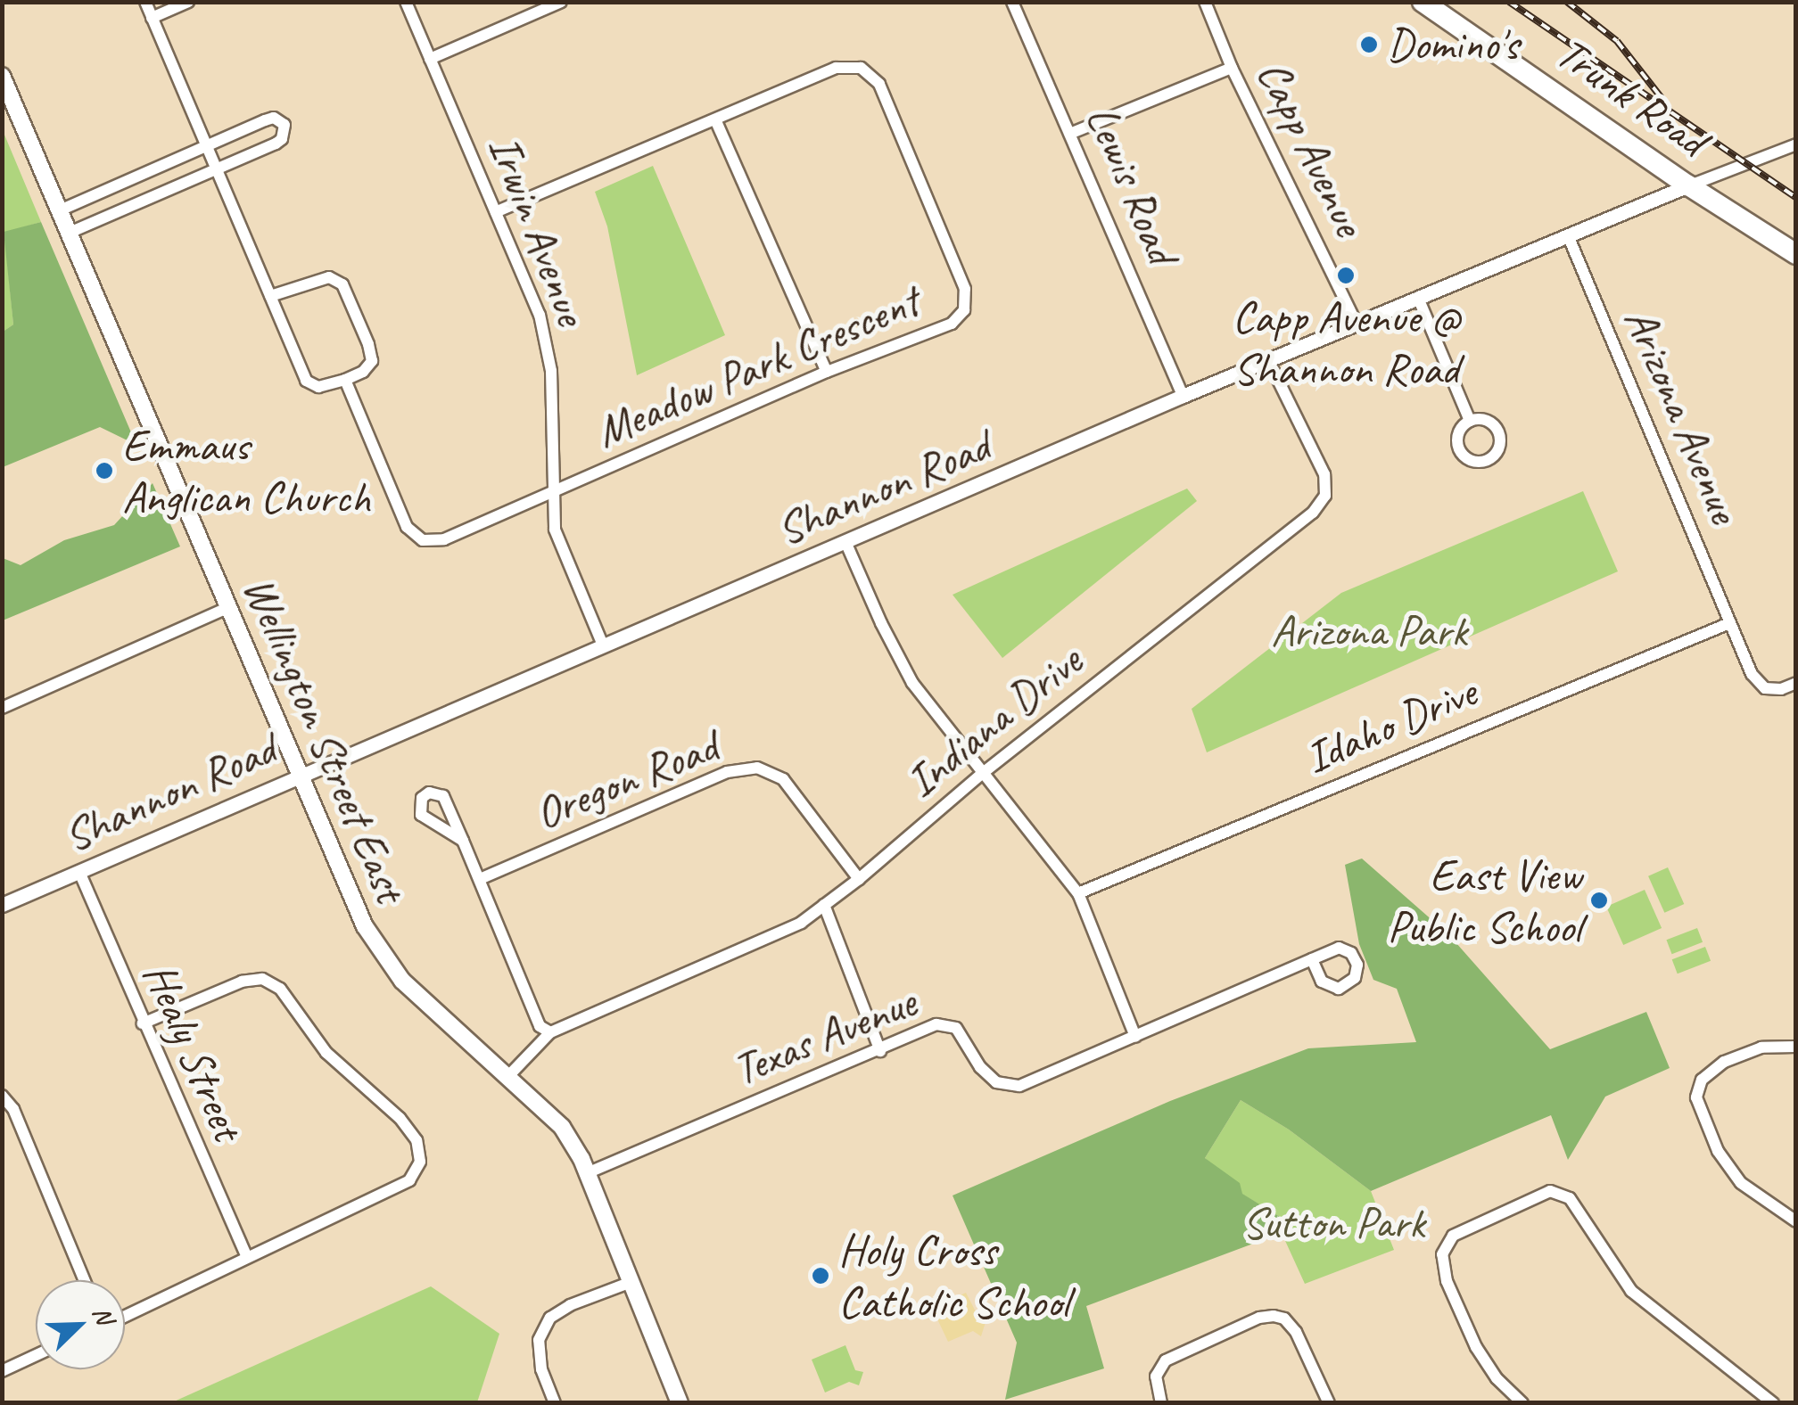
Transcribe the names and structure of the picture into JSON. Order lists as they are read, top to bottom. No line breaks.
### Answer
{"streets":{"highway":["Trunk Road"],"main road":["Wellington Street East"],"street":["Capp Avenue","Lewis Road","Irwin Avenue","Meadow Park Crescent","Arizona Avenue","Shannon Road","Indiana Drive","Idaho Drive","Oregon Road","Texas Avenue","Healy Street"]},"crossings":[["Trunk Road","Shannon Road"],["Capp Avenue","Shannon Road"],["Lewis Road","Shannon Road"],["Irwin Avenue","Meadow Park Crescent"],["Irwin Avenue","Shannon Road"],["Arizona Avenue","Shannon Road"],["Arizona Avenue","Idaho Drive"],["Shannon Road","Indiana Drive"],["Shannon Road","Wellington Street East"],["Shannon Road","Healy Street"],["Indiana Drive","Oregon Road"],["Wellington Street East","Texas Avenue"]],"parks":["Arizona Park","Sutton Park"],"places":["Domino's","Capp Avenue @ Shannon Road","Emmaus Anglican Church","East View Public School","Holy Cross Catholic School"],"north":"top right"}
